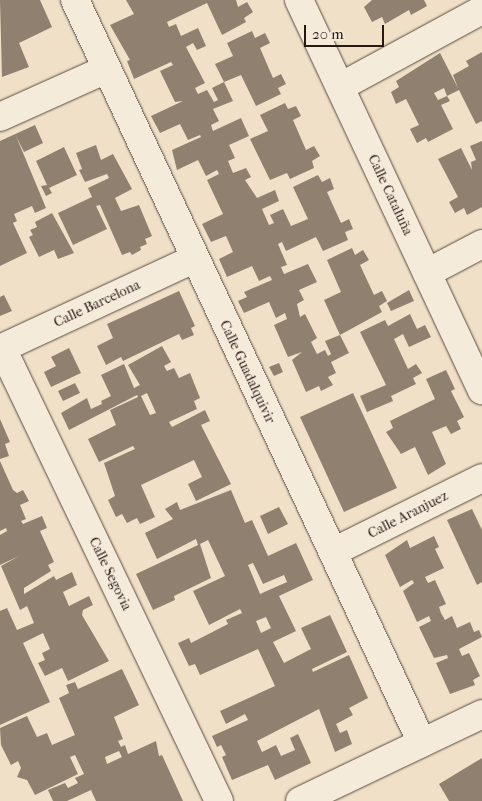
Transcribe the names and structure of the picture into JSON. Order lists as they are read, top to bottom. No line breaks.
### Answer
{"streets":{"street":["Calle Cataluña","Calle Barcelona","Calle Guadalquivir","Calle Aranjuez","Calle Segovia"]},"crossings":[["Calle Barcelona","Calle Guadalquivir"],["Calle Barcelona","Calle Segovia"],["Calle Guadalquivir","Calle Aranjuez"]],"scale_bar":"20 m"}
